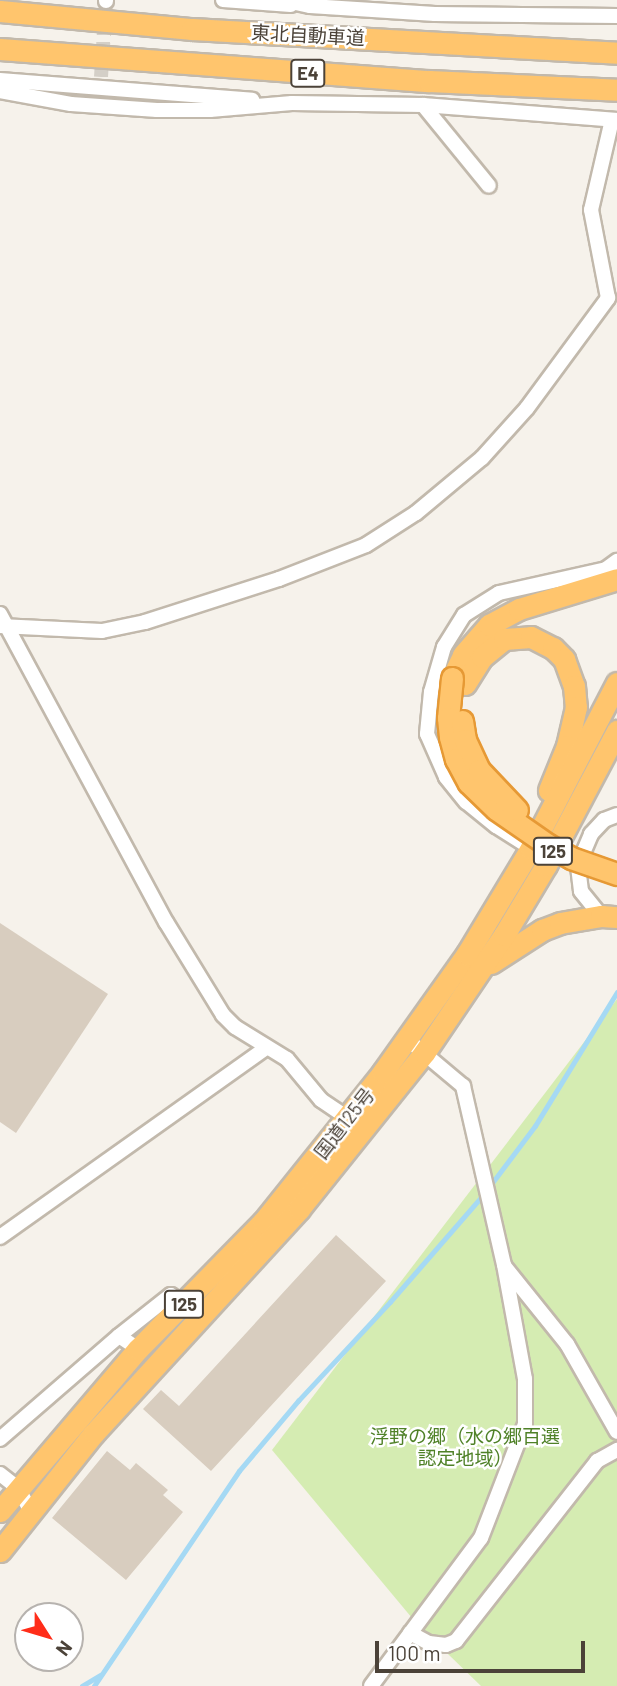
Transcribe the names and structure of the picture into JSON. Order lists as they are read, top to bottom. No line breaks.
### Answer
{"streets":{"highway":["東北自動車道","E4","125","国道125号"]},"parks":["浮野の郷（水の郷百選 認定地域）"],"scale_bar":"100 m","north":"bottom right"}
